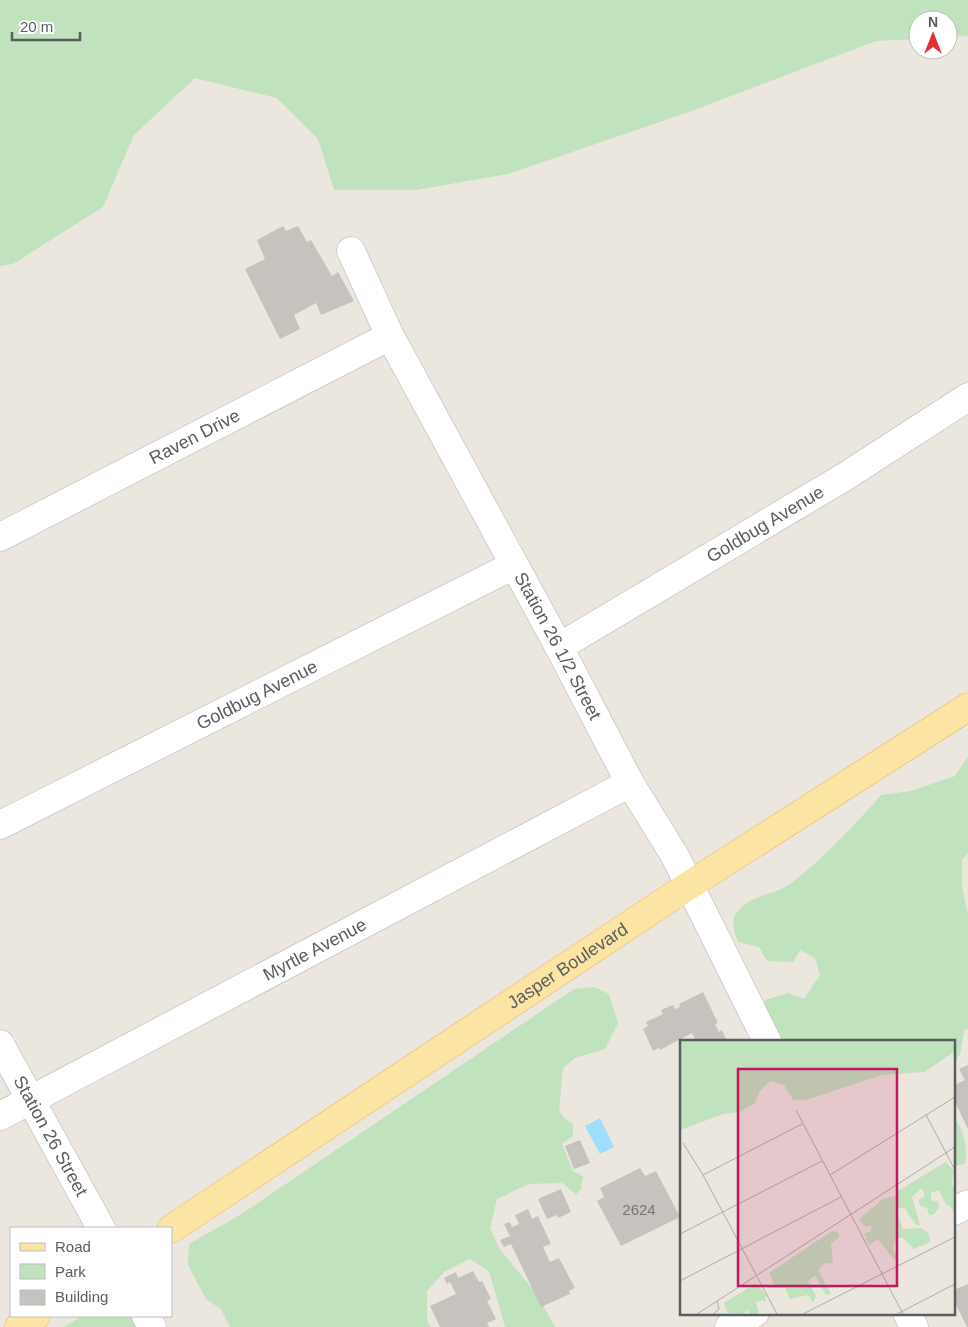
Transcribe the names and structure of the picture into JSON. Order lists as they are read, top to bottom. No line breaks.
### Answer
{"streets":{"main road":["Jasper Boulevard"],"street":["Raven Drive","Goldbug Avenue","Station 26 1/2 Street","Myrtle Avenue","Station 26 Street"]},"crossings":[["Raven Drive","Station 26 1/2 Street"],["Goldbug Avenue","Station 26 1/2 Street"],["Station 26 1/2 Street","Myrtle Avenue"],["Station 26 1/2 Street","Jasper Boulevard"],["Myrtle Avenue","Station 26 Street"]],"house_numbers":["2624"],"legend":["Road","Park","Building"],"scale_bar":"20 m","north":"top"}
